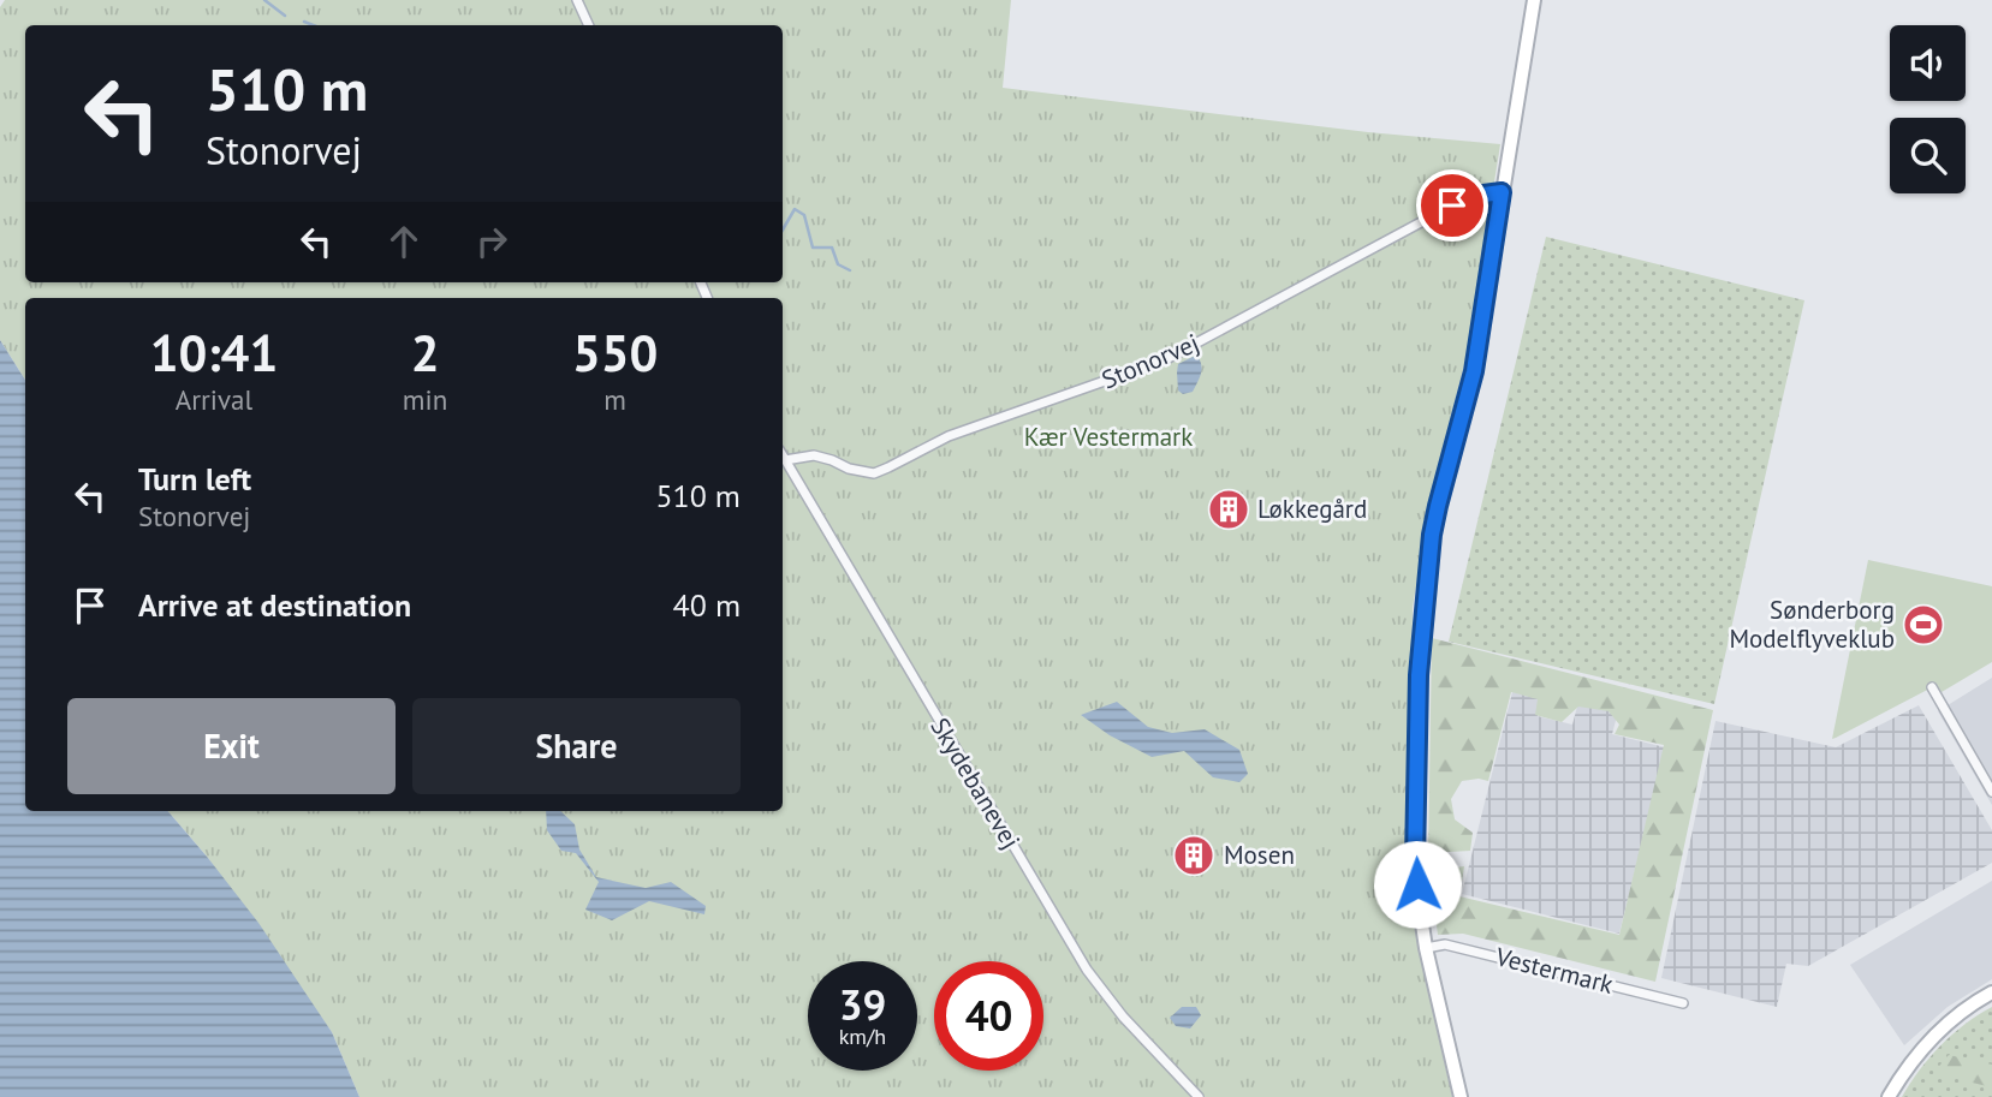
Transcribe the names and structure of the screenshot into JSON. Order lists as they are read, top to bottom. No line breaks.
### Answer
{"streets":{"street":["Stonorvej","Skydebanevej","Vestermark"]},"crossings":[["Stonorvej","Skydebanevej"]],"parks":["Kær Vestermark"],"places":{"building":["Løkkegård","Mosen"],"sports":["Sønderborg Modelflyveklub"]},"page":{"turn":["510 m","Stonorvej"],"eta":["10:41","Arrival","2","min","550","m"],"list":[{"name":"Turn left","note":"Stonorvej","value":"510 m"},{"name":"Arrive at destination","value":"40 m"}],"buttons":["Exit","Share"],"speed":"39 km/h","limit":"40"}}
